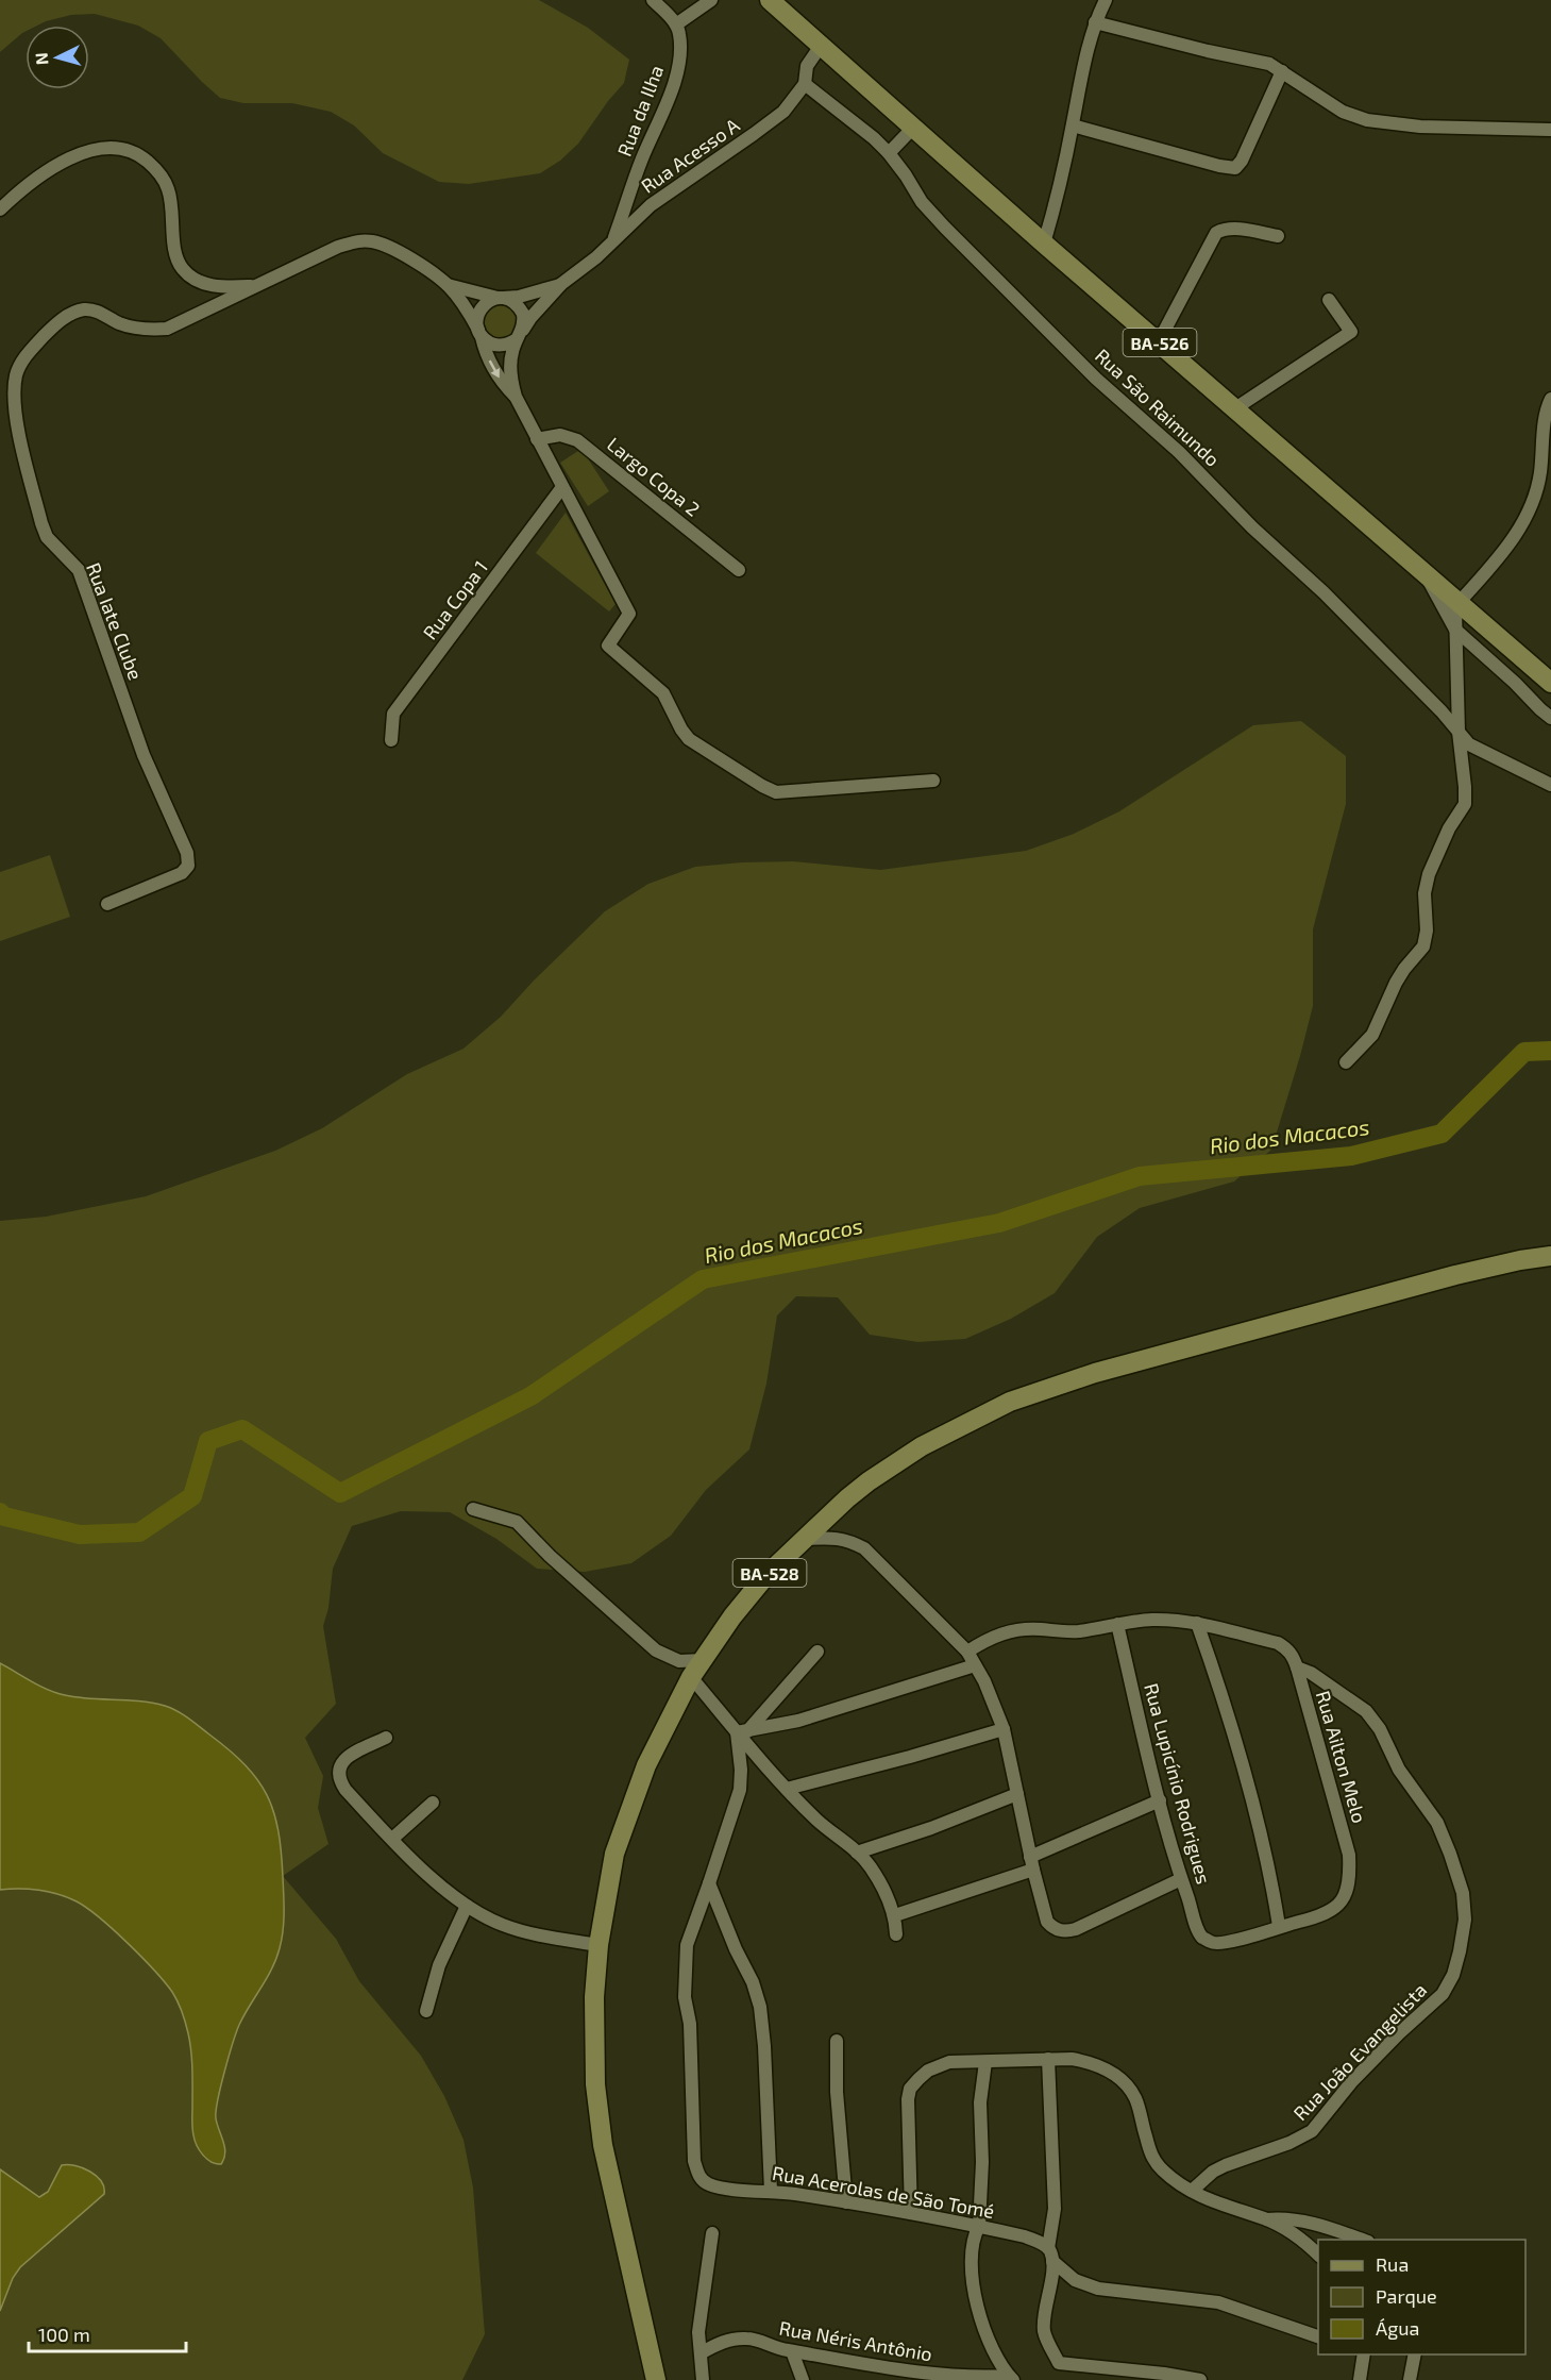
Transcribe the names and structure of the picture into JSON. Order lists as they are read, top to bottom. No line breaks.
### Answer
{"streets":{"main road":["BA-526","BA-528"],"street":["Rua da Ilha","Rua Acesso A","Rua São Raimundo","Largo Copa 2","Rua Copa 1","Rua Iate Clube","Rua Ailton Melo","Rua Lupicínio Rodrigues","Rua João Evangelista","Rua Acerolas de São Tomé","Rua Néris Antônio"]},"crossings":[["Rua da Ilha","Rua Acesso A"],["Rua Acesso A","BA-526"],["Rua Acesso A","Rua São Raimundo"],["Rua Ailton Melo","Rua Lupicínio Rodrigues"],["Rua Ailton Melo","Rua João Evangelista"]],"water":["Rio dos Macacos"],"legend":["Rua","Parque","Água"],"scale_bar":"100 m","north":"left"}
